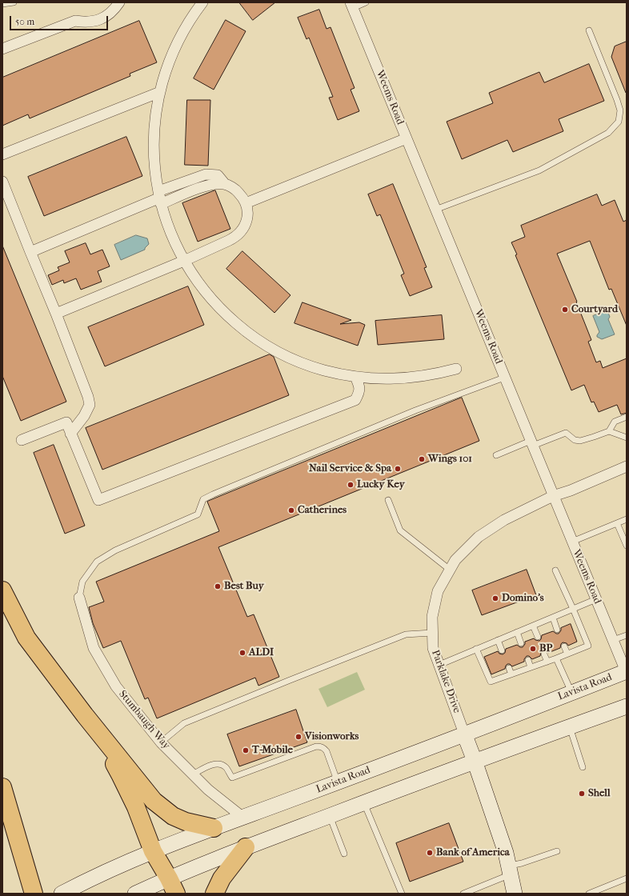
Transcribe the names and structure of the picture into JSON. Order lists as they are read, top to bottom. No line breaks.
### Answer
{"streets":{"main road":["Lavista Road"],"street":["Weems Road","Parklake Drive","Stumbaugh Way"]},"crossings":[["Weems Road","Parklake Drive"],["Weems Road","Lavista Road"],["Parklake Drive","Lavista Road"],["Lavista Road","Stumbaugh Way"]],"places":["Courtyard","Wings 101","Nail Service & Spa","Lucky Key","Catherines","Best Buy","Domino's","BP","ALDI","Visionworks","T-Mobile","Shell","Bank of America"],"scale_bar":"50 m"}
